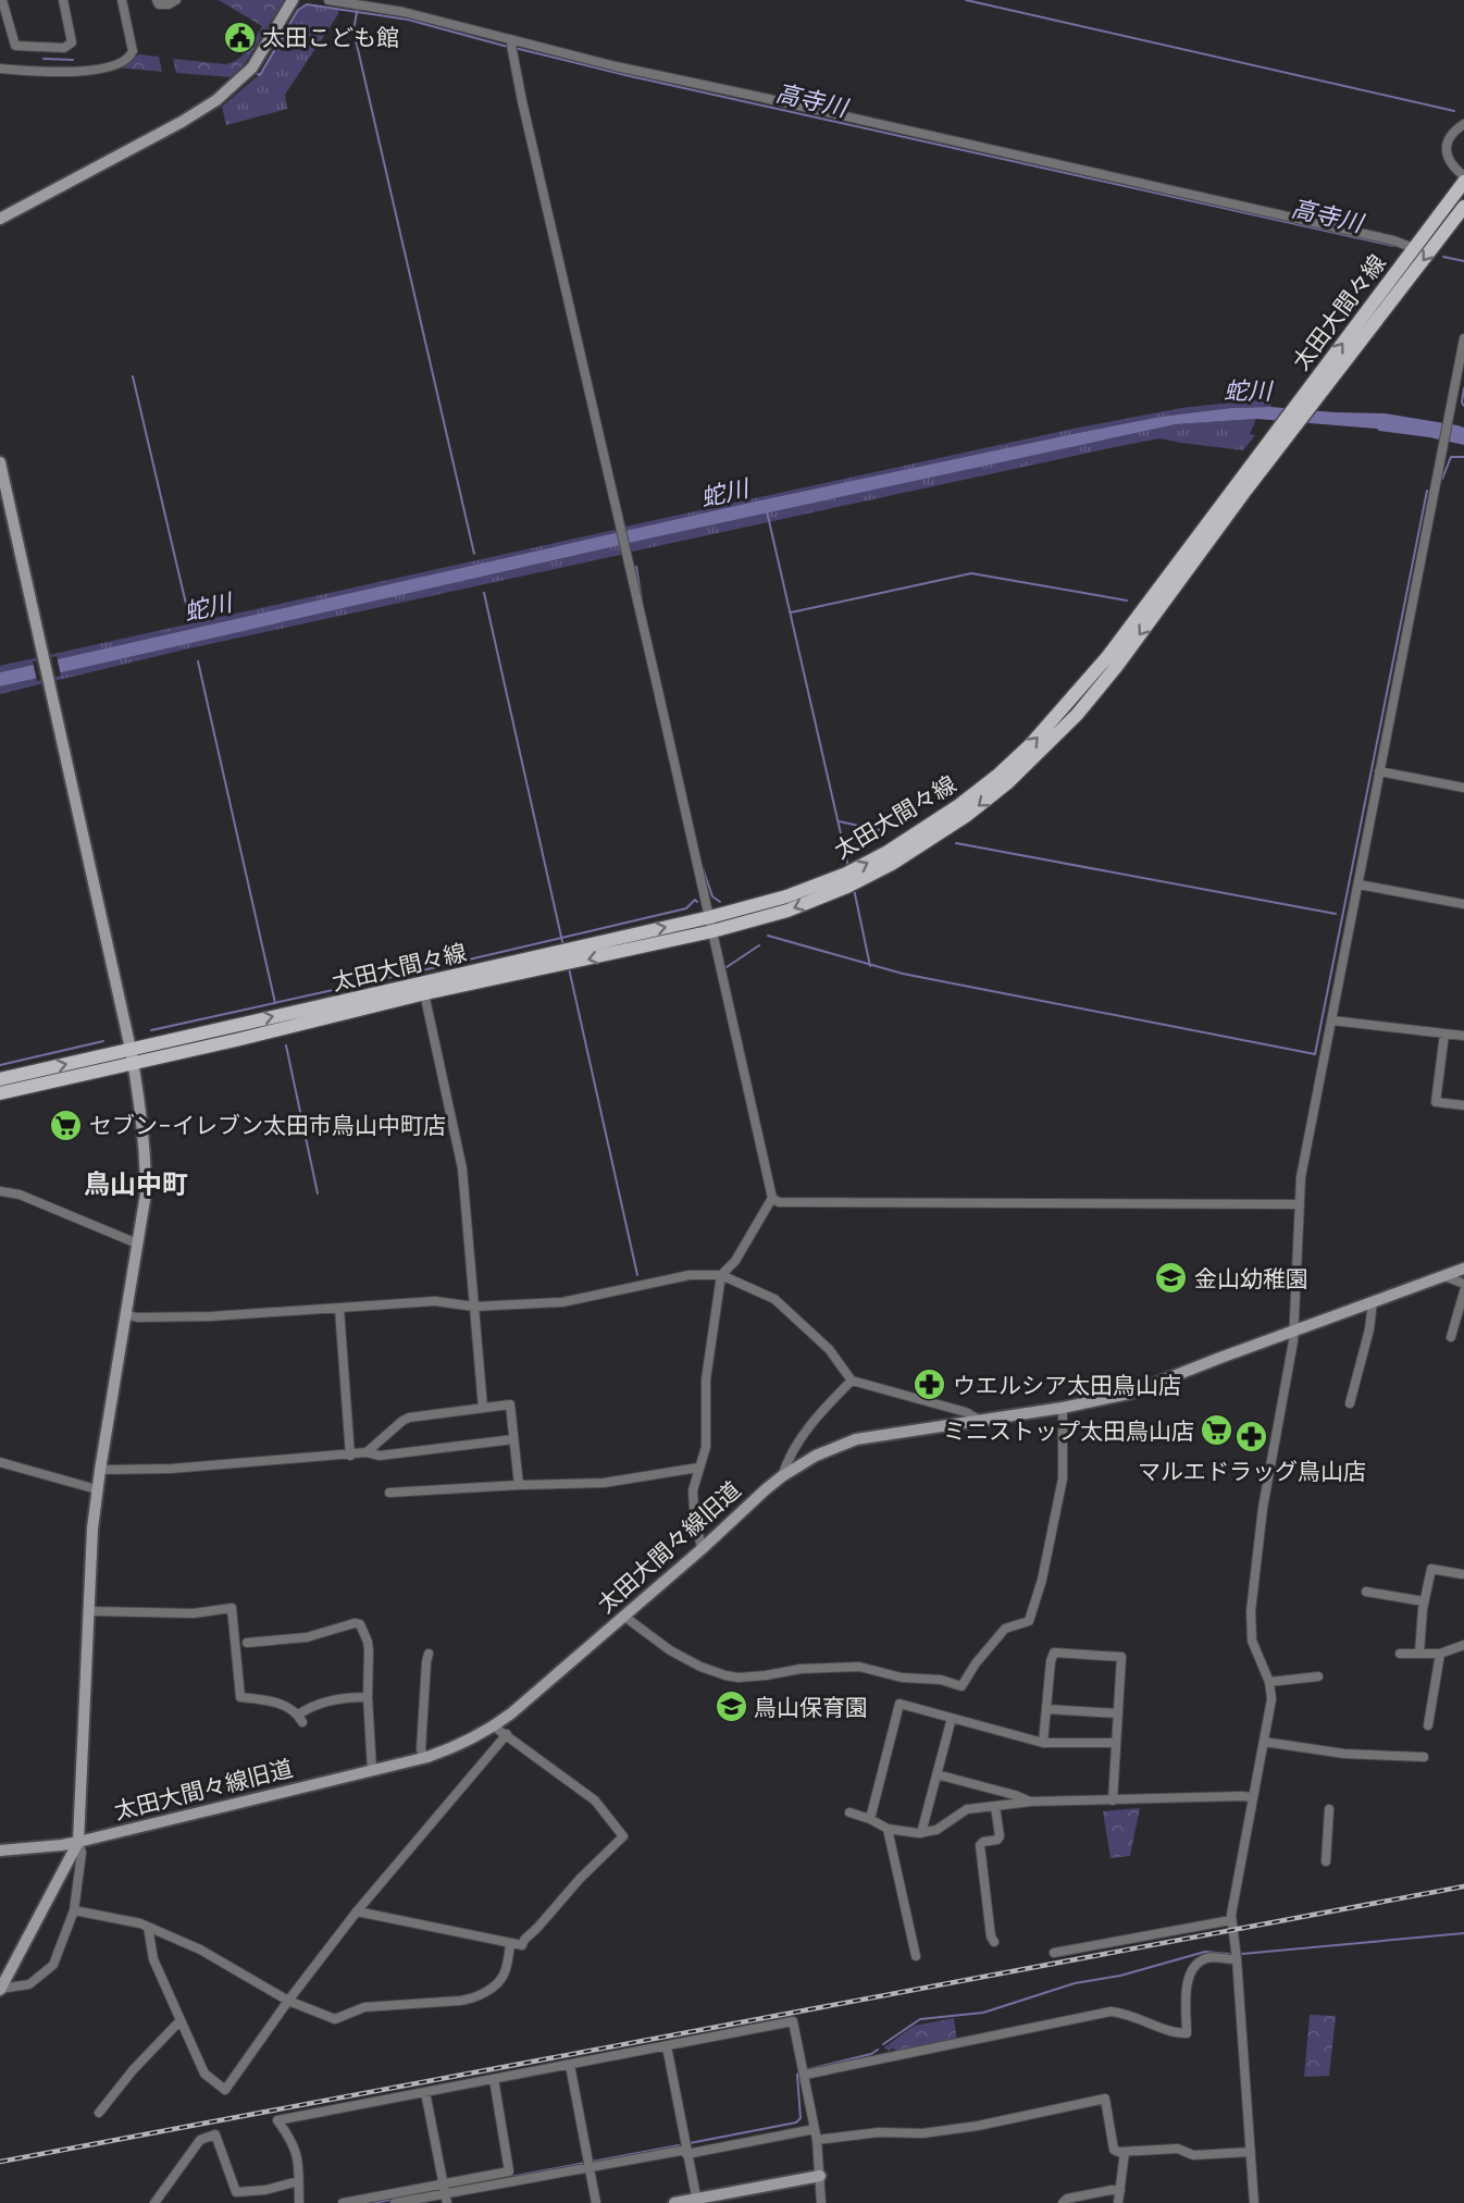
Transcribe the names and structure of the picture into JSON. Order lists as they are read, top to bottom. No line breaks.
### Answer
{"streets":{"main road":["太田大間々線"],"street":["太田大間々線旧道"]},"districts":["鳥山中町"],"water":["高寺川","蛇川"],"places":{"public building":["太田こども館"],"supermarket":["セブン−イレブン太田市鳥山中町店","ミニストップ太田鳥山店"],"school or university":["金山幼稚園","鳥山保育園"],"pharmacy":["ウエルシア太田鳥山店","マルエドラッグ鳥山店"]}}
